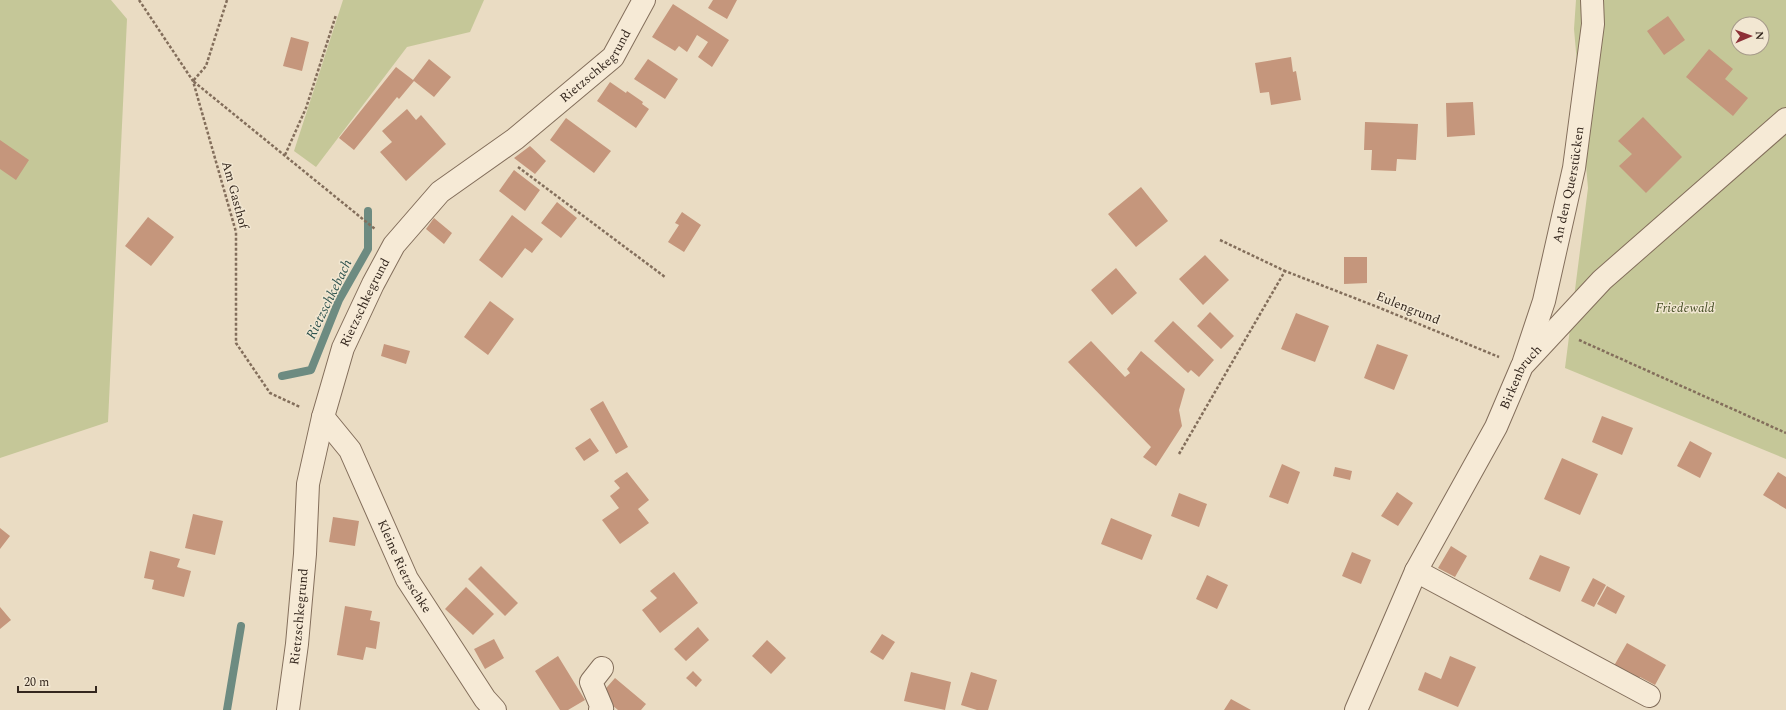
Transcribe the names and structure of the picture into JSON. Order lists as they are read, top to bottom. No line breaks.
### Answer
{"streets":{"street":["Rietzschkegrund","An den Querstücken","Birkenbruch","Kleine Rietzschke"],"path":["Am Gasthof","Eulengrund"]},"crossings":[["Rietzschkegrund","Am Gasthof"],["Rietzschkegrund","Kleine Rietzschke"],["An den Querstücken","Eulengrund"],["An den Querstücken","Birkenbruch"],["Am Gasthof","Kleine Rietzschke"],["Eulengrund","Birkenbruch"]],"water":["Rietzschkebach"],"parks":["Friedewald"],"scale_bar":"20 m","north":"right"}
